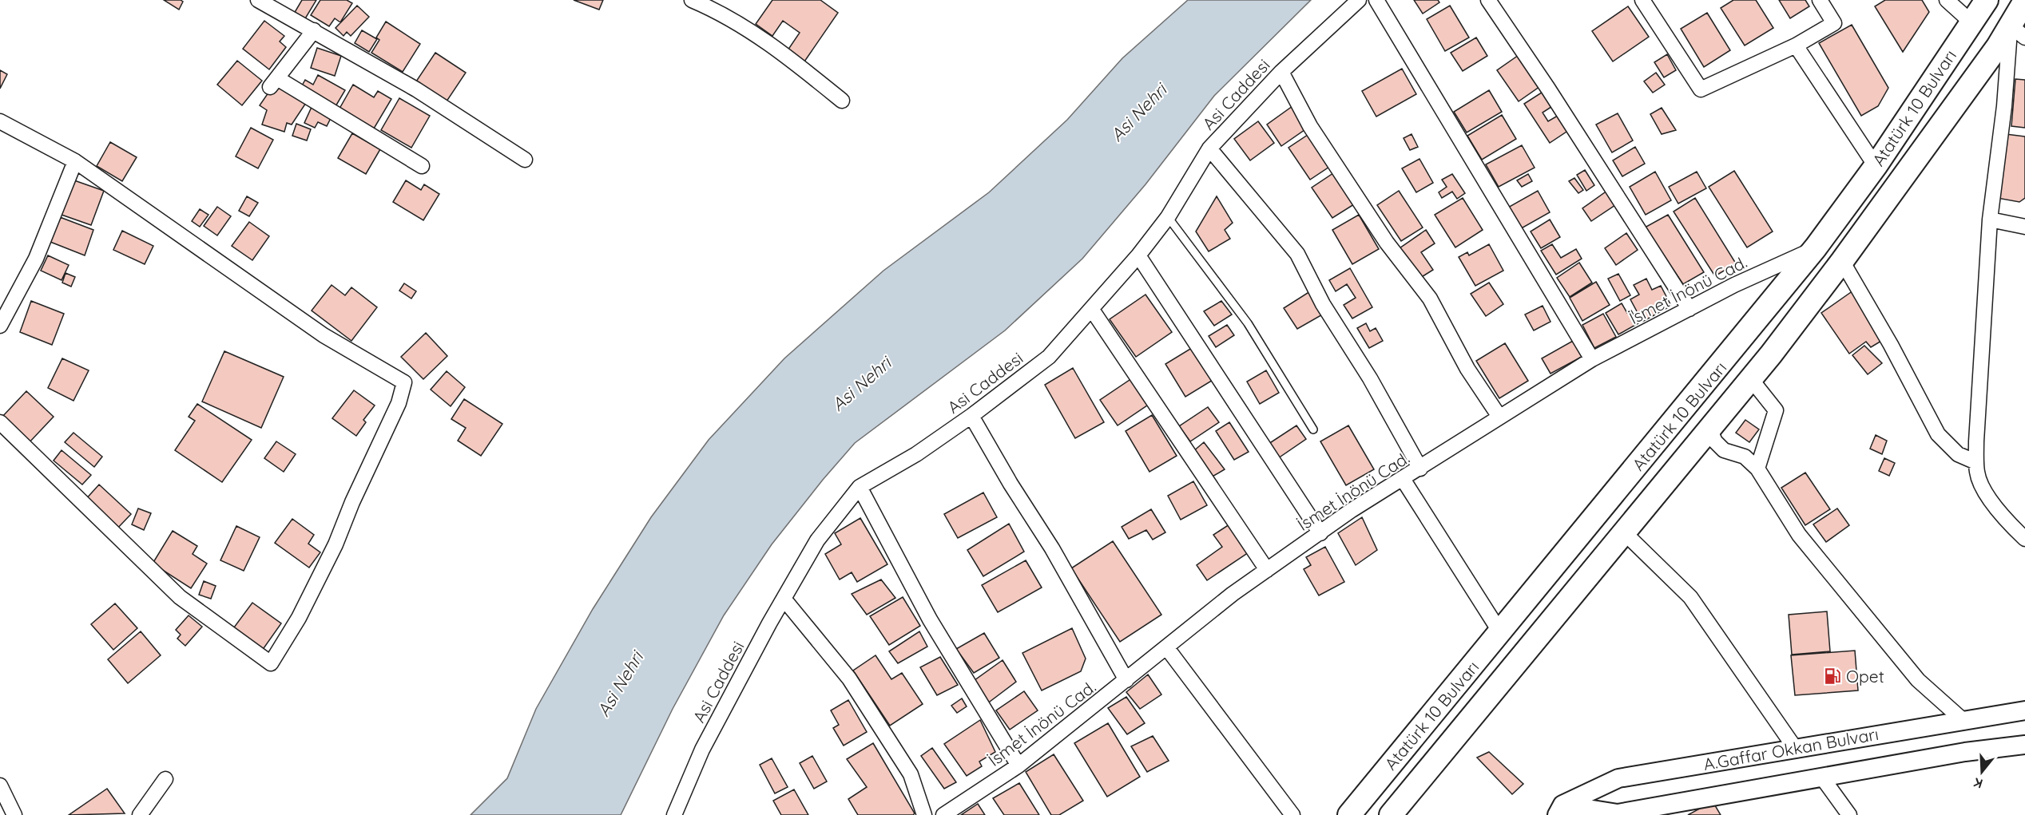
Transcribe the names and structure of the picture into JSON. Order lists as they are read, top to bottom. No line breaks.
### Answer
{"streets":{"highway":["Atatürk 10 Bulvarı"],"street":["Asi Caddesi","İsmet İnönü Cad.","A.Gaffar Okkan Bulvarı"]},"crossings":[["Atatürk 10 Bulvarı","İsmet İnönü Cad."]],"water":["Asi Nehri"],"places":{"fuel station":["Opet"]},"north":"bottom"}
